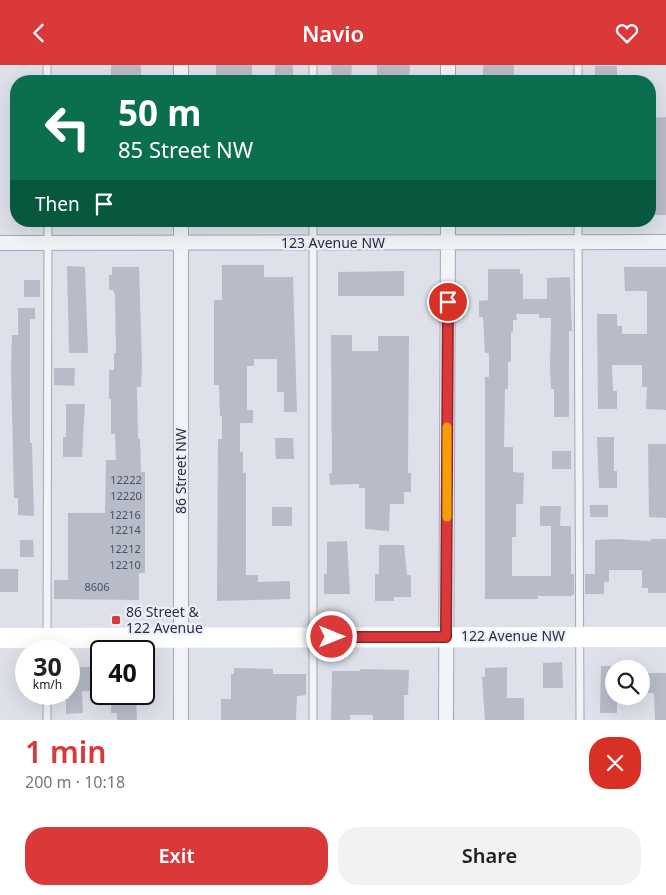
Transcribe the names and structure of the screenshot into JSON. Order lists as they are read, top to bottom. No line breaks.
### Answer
{"streets":{"street":["123 Avenue NW","86 Street NW","122 Avenue NW"]},"crossings":[["123 Avenue NW","86 Street NW"],["86 Street NW","122 Avenue NW"]],"places":{"transit":["86 Street & 122 Avenue"]},"house_numbers":["12222","12220","12216","12214","12212","12210","8606"],"page":{"header":"Navio","turn":["50 m","85 Street NW"],"then":"Then","speed":"30 km/h","limit":"40","heading":["1 min","200 m · 10:18"],"buttons":["Exit","Share"]}}
